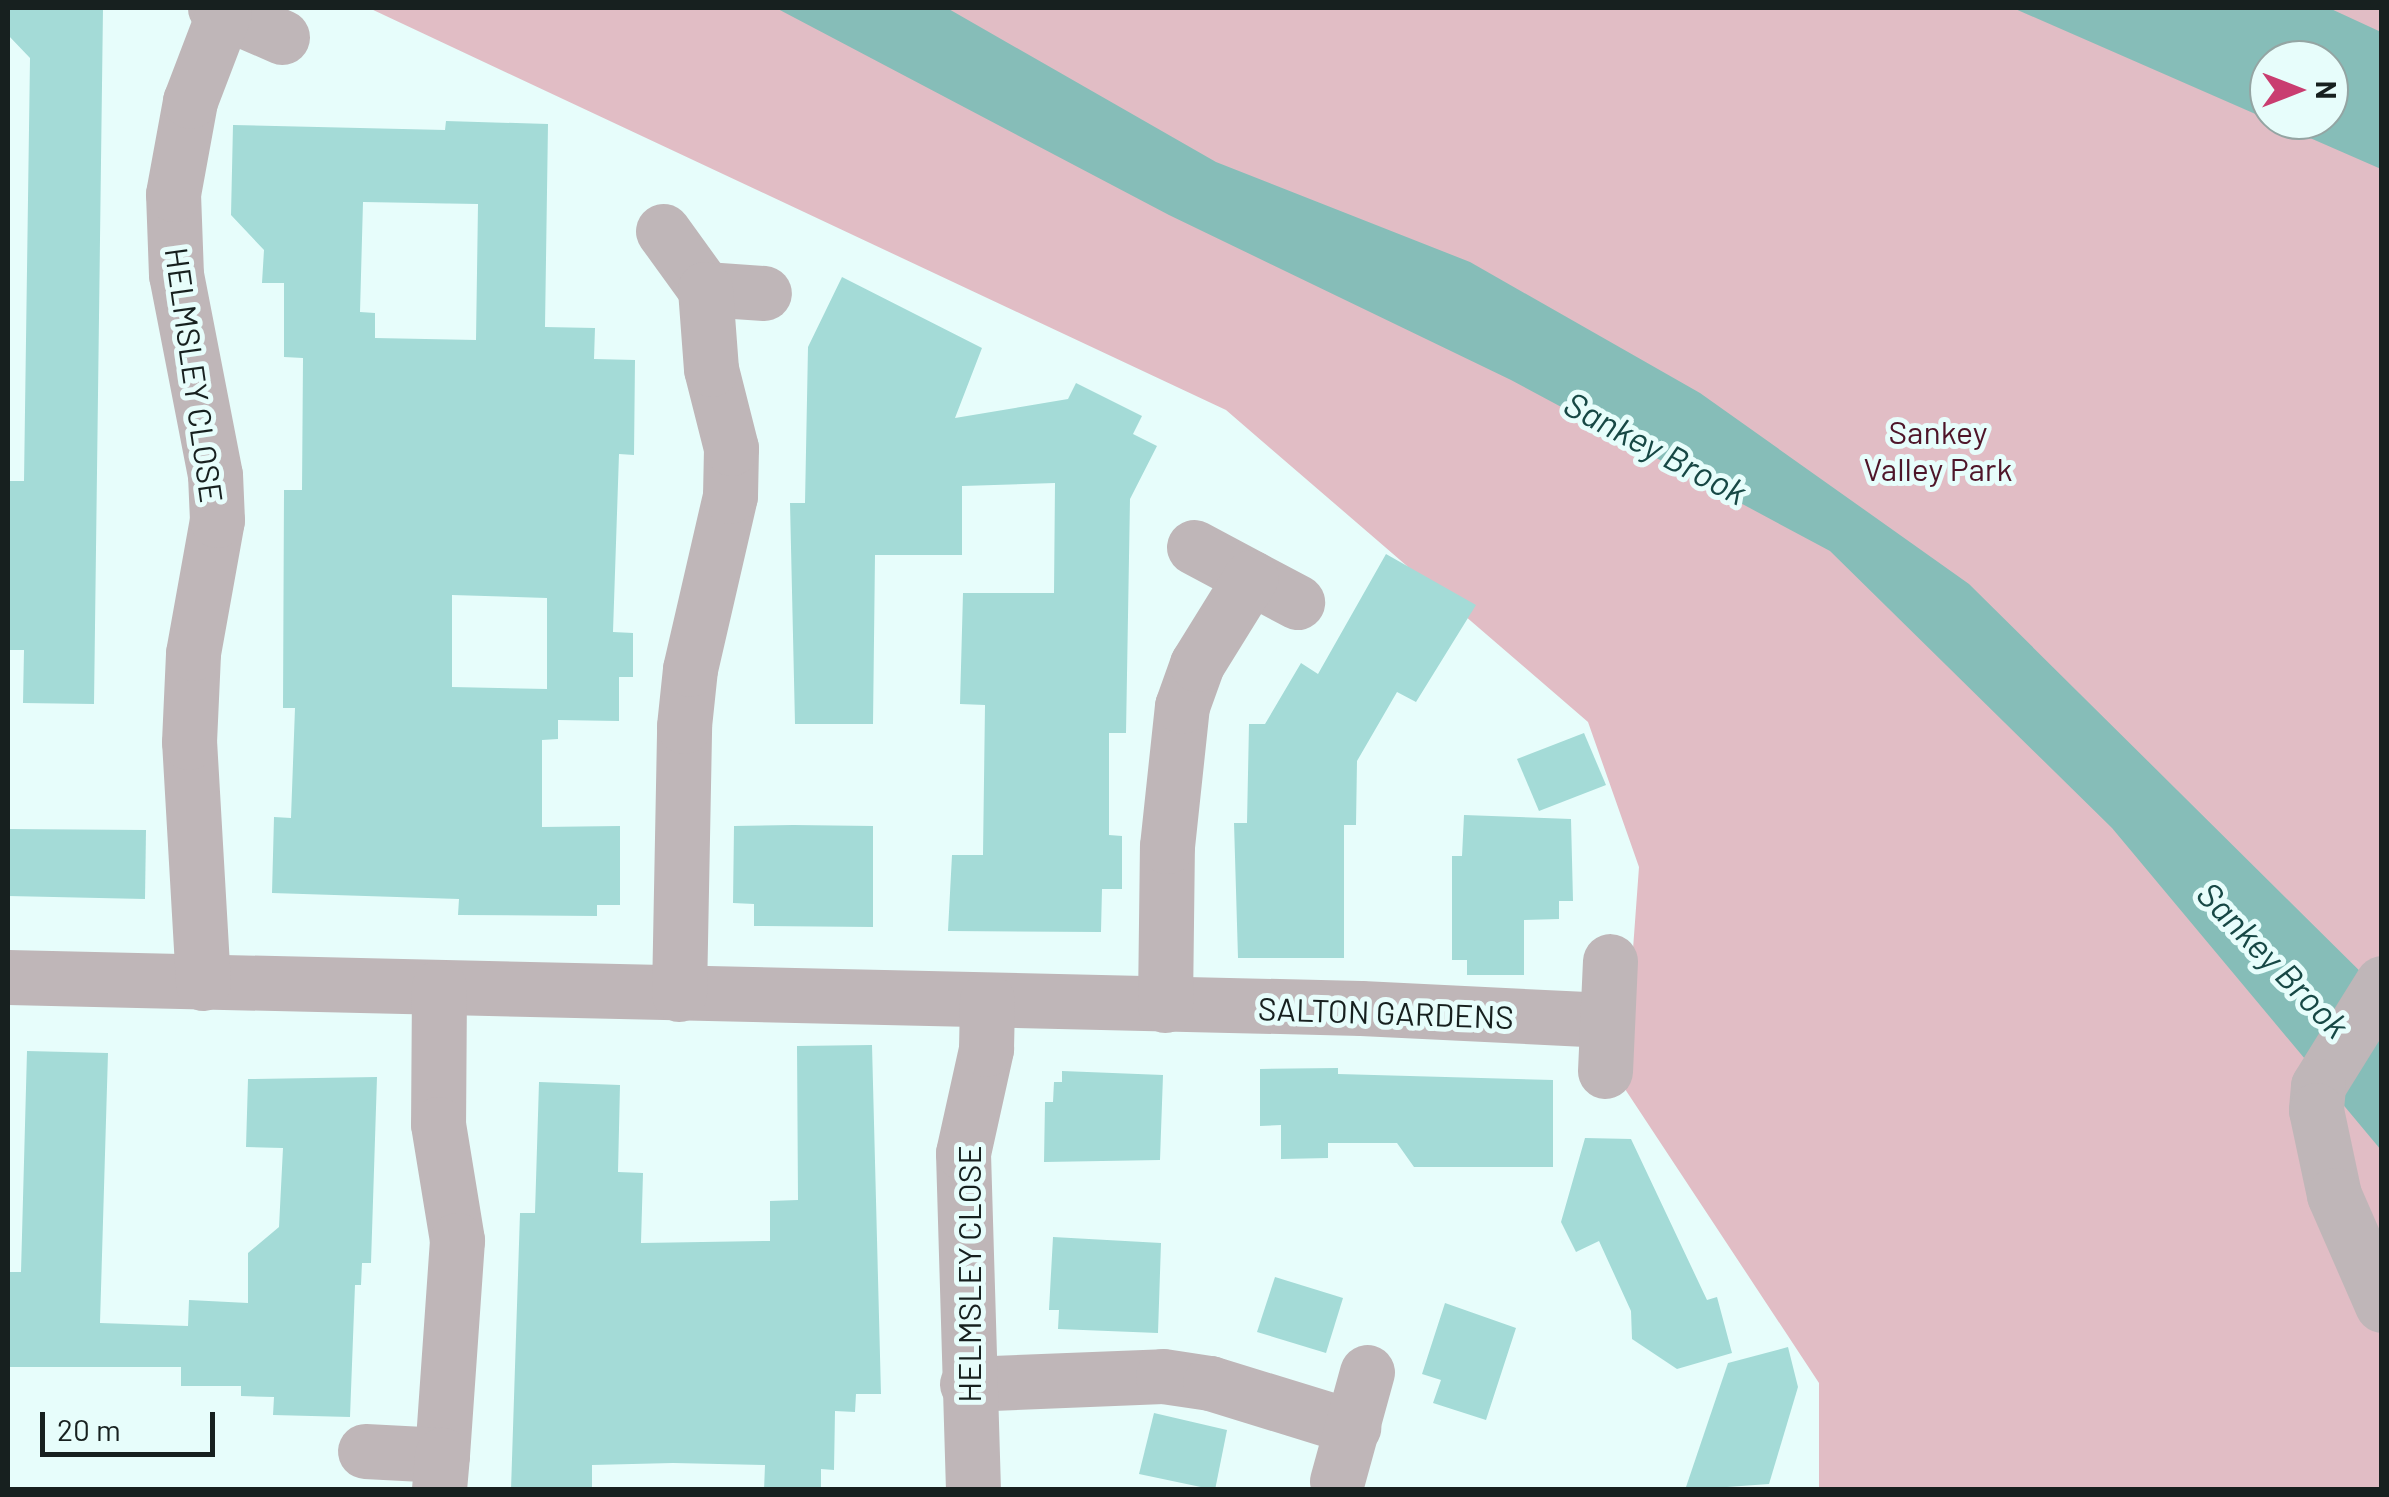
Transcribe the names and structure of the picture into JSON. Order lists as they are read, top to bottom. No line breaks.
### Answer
{"streets":{"street":["HELMSLEY CLOSE","SALTON GARDENS"]},"water":["Sankey Brook"],"parks":["Sankey Valley Park"],"scale_bar":"20 m","north":"right"}
